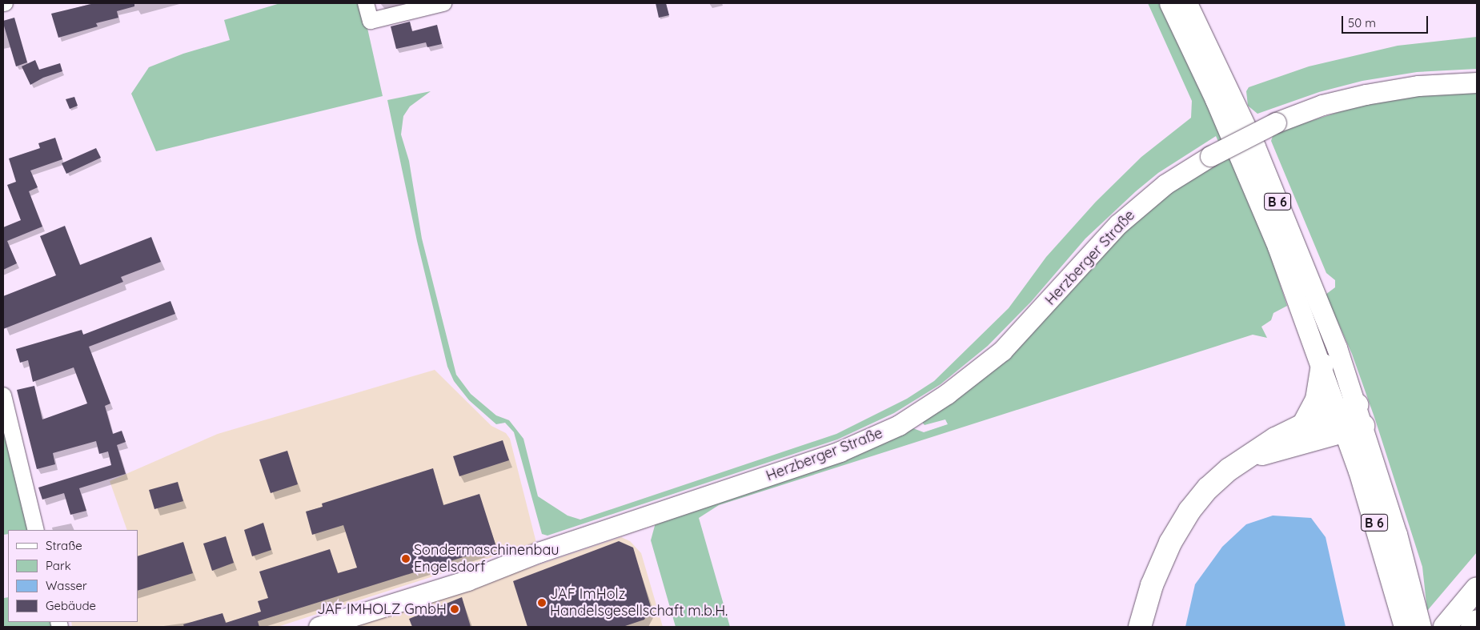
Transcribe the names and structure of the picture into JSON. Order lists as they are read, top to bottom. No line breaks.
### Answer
{"streets":{"main road":["B 6","Herzberger Straße"]},"places":["Sondermaschinenbau Engelsdorf","JAF ImHolz Handelsgesellschaft m.b.H.","JAF IMHOLZ GmbH"],"legend":["Straße","Park","Wasser","Gebäude"],"scale_bar":"50 m"}
